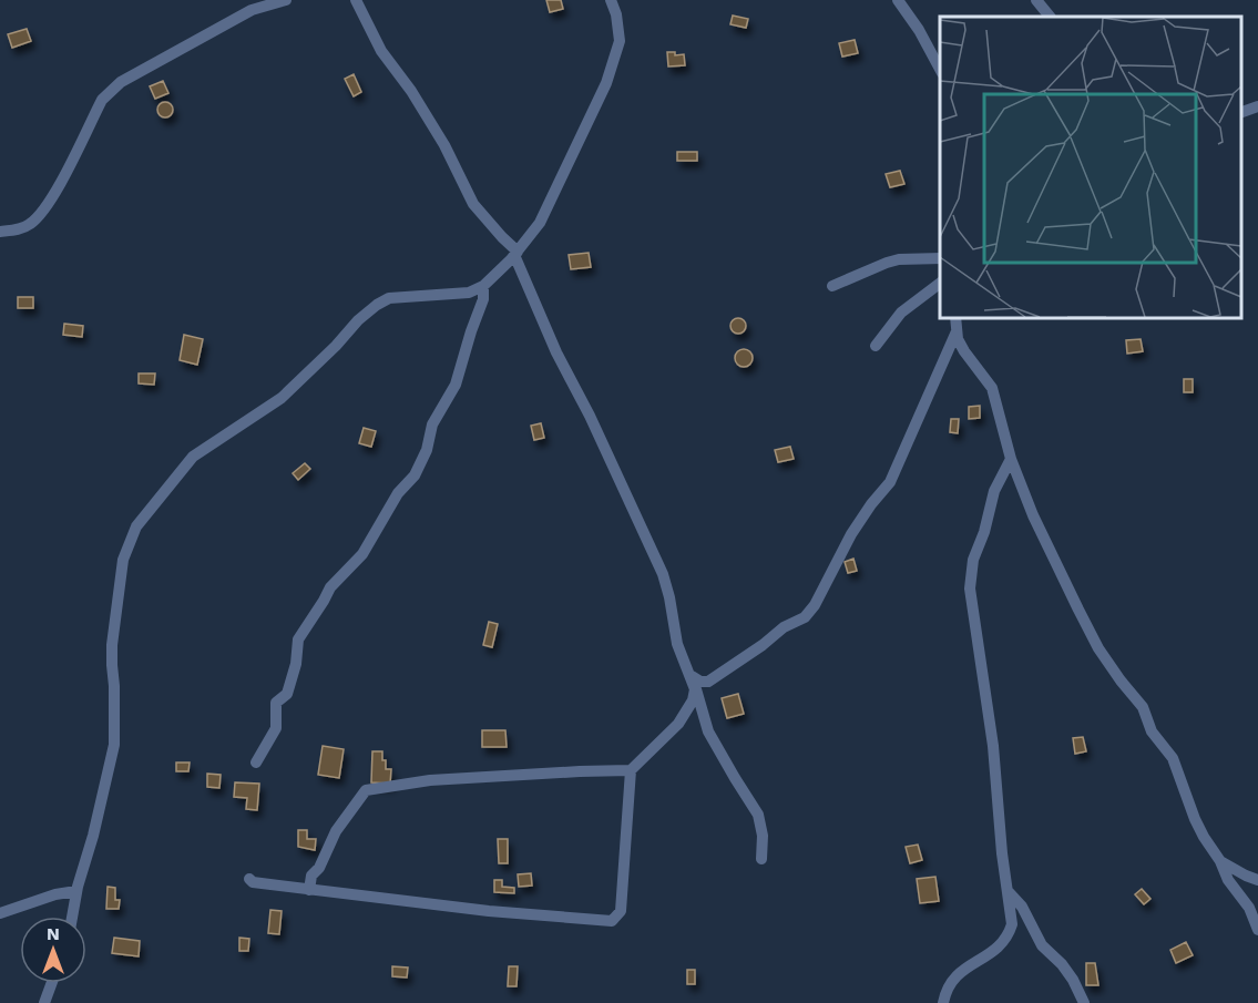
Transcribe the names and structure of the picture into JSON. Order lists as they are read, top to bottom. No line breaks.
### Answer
{"north":"top"}
